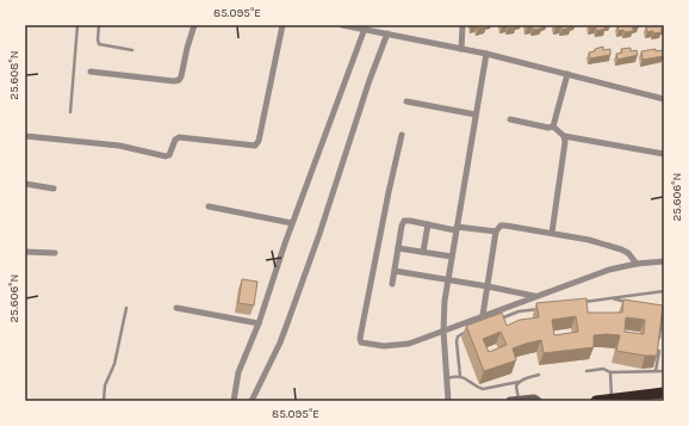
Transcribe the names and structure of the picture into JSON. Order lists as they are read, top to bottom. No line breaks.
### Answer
{"coordinates":["85.095°E","25.608°N","25.606°N"]}
